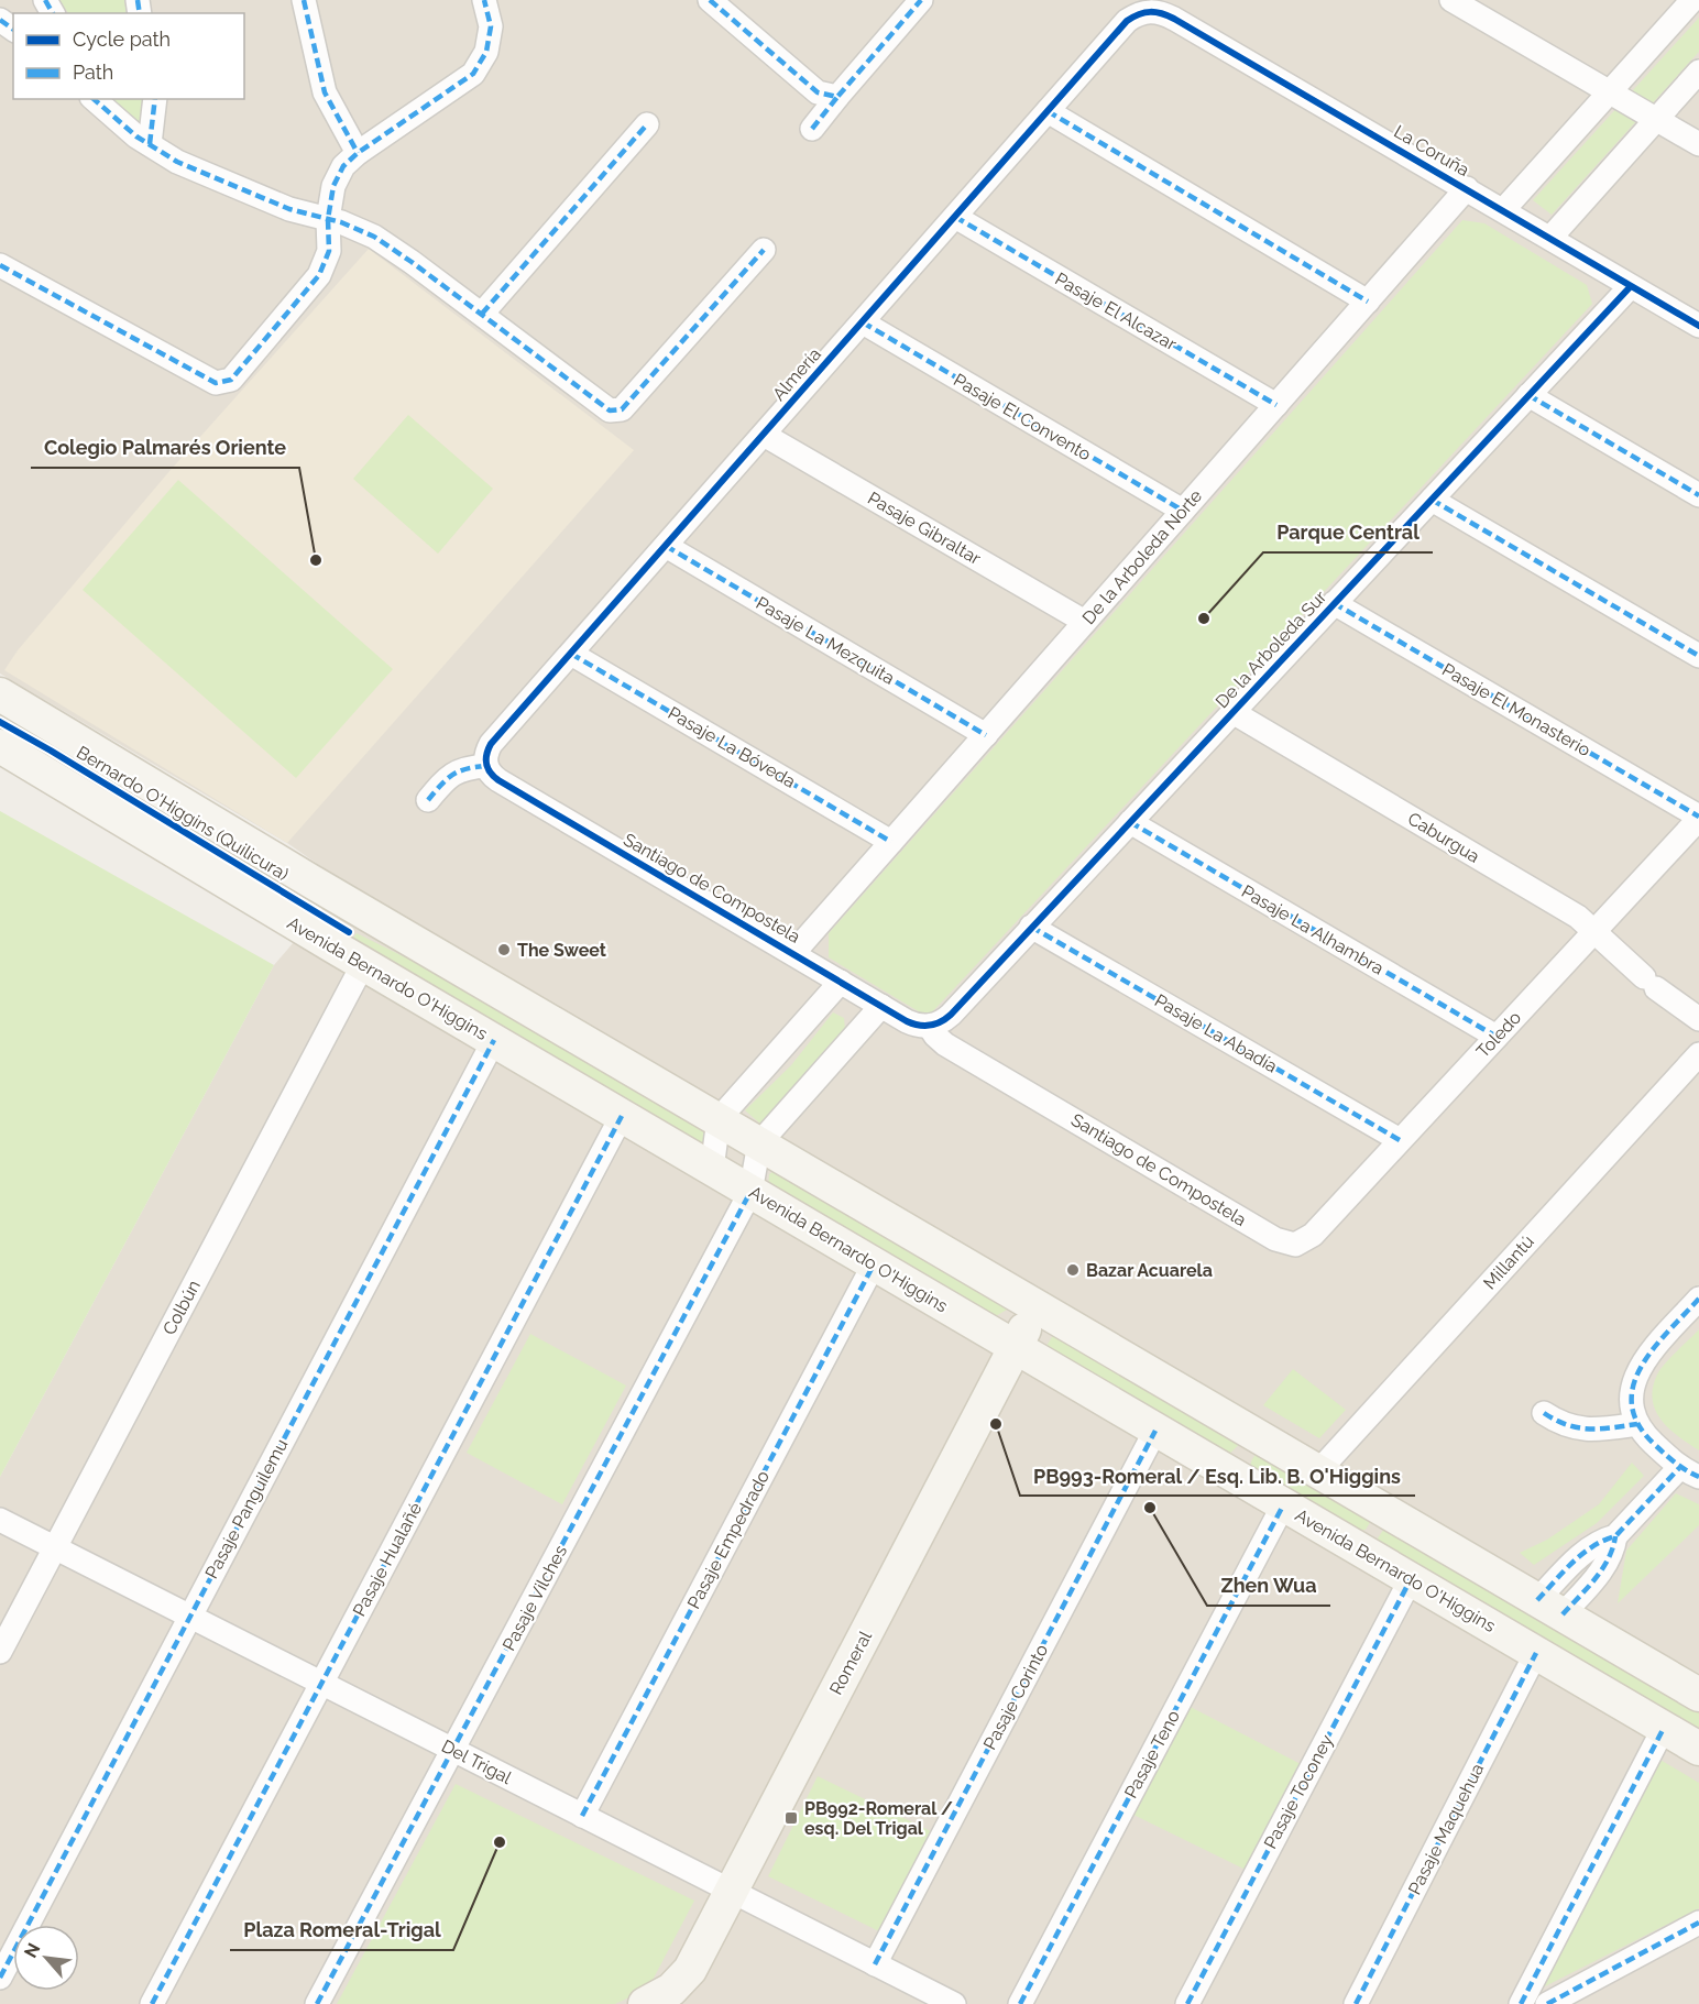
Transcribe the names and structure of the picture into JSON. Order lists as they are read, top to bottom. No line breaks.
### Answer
{"streets":{"main road":["Avenida Bernardo O'Higgins","Romeral"],"street":["La Coruña","Pasaje El Alcazar","Almería","Pasaje El Convento","Pasaje Gibraltar","De la Arboleda Norte","Pasaje La Mezquita","De la Arboleda Sur","Pasaje El Monasterio","Pasaje La Bóveda","Caburgua","Santiago de Compostela","Pasaje La Alhambra","Pasaje La Abadía","Toledo","Millantú","Colbún","Pasaje Panguilemu","Pasaje Empedrado","Pasaje Hualañé","Pasaje Vilches","Pasaje Corinto","Pasaje Teno","Del Trigal","Pasaje Toconey","Pasaje Maquehua"],"cycle path":["Bernardo O'Higgins (Quilicura)"]},"crossings":[["La Coruña","Almería"],["La Coruña","De la Arboleda Norte"],["La Coruña","De la Arboleda Sur"],["Pasaje El Alcazar","Almería"],["Pasaje El Alcazar","De la Arboleda Norte"],["Almería","Pasaje El Convento"],["Almería","Pasaje Gibraltar"],["Almería","Pasaje La Mezquita"],["Almería","Pasaje La Bóveda"],["Almería","Santiago de Compostela"],["Pasaje El Convento","De la Arboleda Norte"],["Pasaje Gibraltar","De la Arboleda Norte"],["De la Arboleda Norte","Pasaje La Mezquita"],["De la Arboleda Norte","Pasaje La Bóveda"],["De la Arboleda Norte","Santiago de Compostela"],["De la Arboleda Sur","Pasaje El Monasterio"],["De la Arboleda Sur","Caburgua"],["De la Arboleda Sur","Santiago de Compostela"],["De la Arboleda Sur","Pasaje La Alhambra"],["De la Arboleda Sur","Pasaje La Abadía"],["Pasaje El Monasterio","Toledo"],["Caburgua","Toledo"],["Santiago de Compostela","Toledo"],["Pasaje La Alhambra","Toledo"],["Avenida Bernardo O'Higgins","Colbún"],["Avenida Bernardo O'Higgins","Pasaje Panguilemu"],["Avenida Bernardo O'Higgins","Pasaje Empedrado"],["Avenida Bernardo O'Higgins","Pasaje Hualañé"],["Avenida Bernardo O'Higgins","Pasaje Vilches"],["Avenida Bernardo O'Higgins","Romeral"],["Avenida Bernardo O'Higgins","Pasaje Corinto"],["Avenida Bernardo O'Higgins","Pasaje Teno"],["Avenida Bernardo O'Higgins","Pasaje Toconey"],["Avenida Bernardo O'Higgins","Pasaje Maquehua"],["Pasaje La Abadía","Toledo"],["Colbún","Del Trigal"],["Pasaje Panguilemu","Del Trigal"],["Pasaje Empedrado","Del Trigal"],["Pasaje Hualañé","Del Trigal"],["Pasaje Vilches","Del Trigal"],["Romeral","Del Trigal"],["Pasaje Corinto","Del Trigal"]],"places":{"other":["Colegio Palmarés Oriente","Parque Central","The Sweet","Bazar Acuarela","PB993-Romeral / Esq. Lib. B. O'Higgins","Zhen Wua","Plaza Romeral-Trigal"],"transit":["PB992-Romeral / esq. Del Trigal"]},"legend":["Cycle path","Path"],"north":"top left"}
